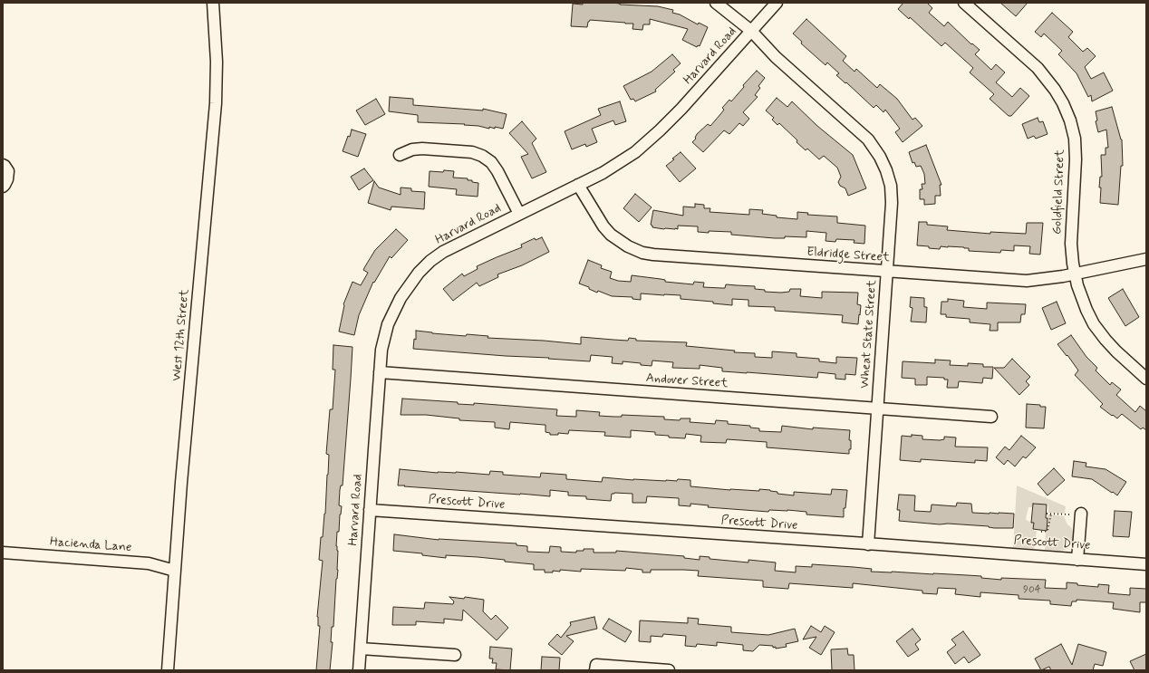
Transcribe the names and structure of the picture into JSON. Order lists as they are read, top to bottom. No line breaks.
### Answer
{"streets":{"street":["Harvard Road","Goldfield Street","Eldridge Street","Wheat State Street","West 12th Street","Andover Street","Prescott Drive","Hacienda Lane"]},"crossings":[["Harvard Road","Eldridge Street"],["Harvard Road","Wheat State Street"],["Harvard Road","Andover Street"],["Harvard Road","Prescott Drive"],["Goldfield Street","Eldridge Street"],["Eldridge Street","Wheat State Street"],["Wheat State Street","Andover Street"],["Wheat State Street","Prescott Drive"],["West 12th Street","Hacienda Lane"]],"house_numbers":["904"]}
